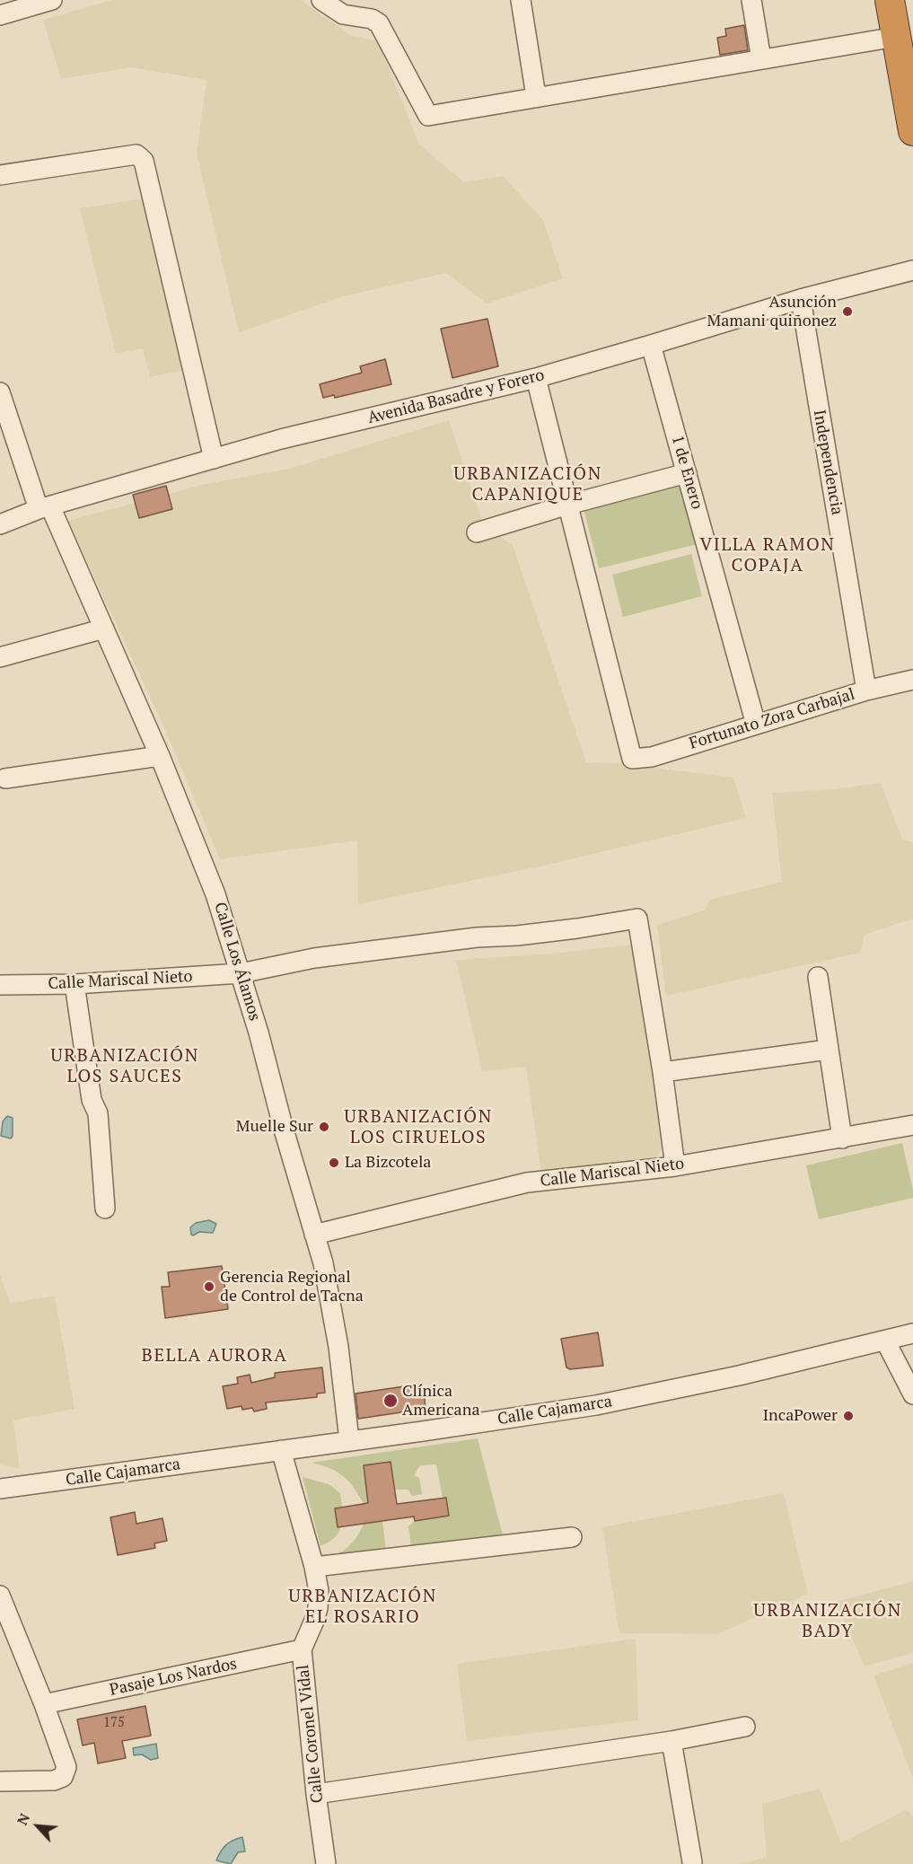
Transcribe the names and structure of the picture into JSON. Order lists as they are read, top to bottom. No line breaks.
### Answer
{"streets":{"street":["Avenida Basadre y Forero","Independencia","1 de Enero","Fortunato Zora Carbajal","Calle Los Álamos","Calle Mariscal Nieto","Calle Cajamarca","Pasaje Los Nardos","Calle Coronel Vidal"]},"crossings":[["Avenida Basadre y Forero","Independencia"],["Avenida Basadre y Forero","1 de Enero"],["Avenida Basadre y Forero","Calle Los Álamos"],["Independencia","Fortunato Zora Carbajal"],["1 de Enero","Fortunato Zora Carbajal"],["Calle Los Álamos","Calle Mariscal Nieto"],["Calle Los Álamos","Calle Cajamarca"],["Calle Cajamarca","Calle Coronel Vidal"],["Pasaje Los Nardos","Calle Coronel Vidal"]],"districts":["URBANIZACIÓN CAPANIQUE","VILLA RAMON COPAJA","URBANIZACIÓN LOS SAUCES","URBANIZACIÓN LOS CIRUELOS","BELLA AURORA","URBANIZACIÓN EL ROSARIO","URBANIZACIÓN BADY"],"places":["Asunción Mamani quiñonez","Muelle Sur","La Bizcotela","Gerencia Regional de Control de Tacna","Clínica Americana","IncaPower"],"house_numbers":["175"],"north":"top left"}
